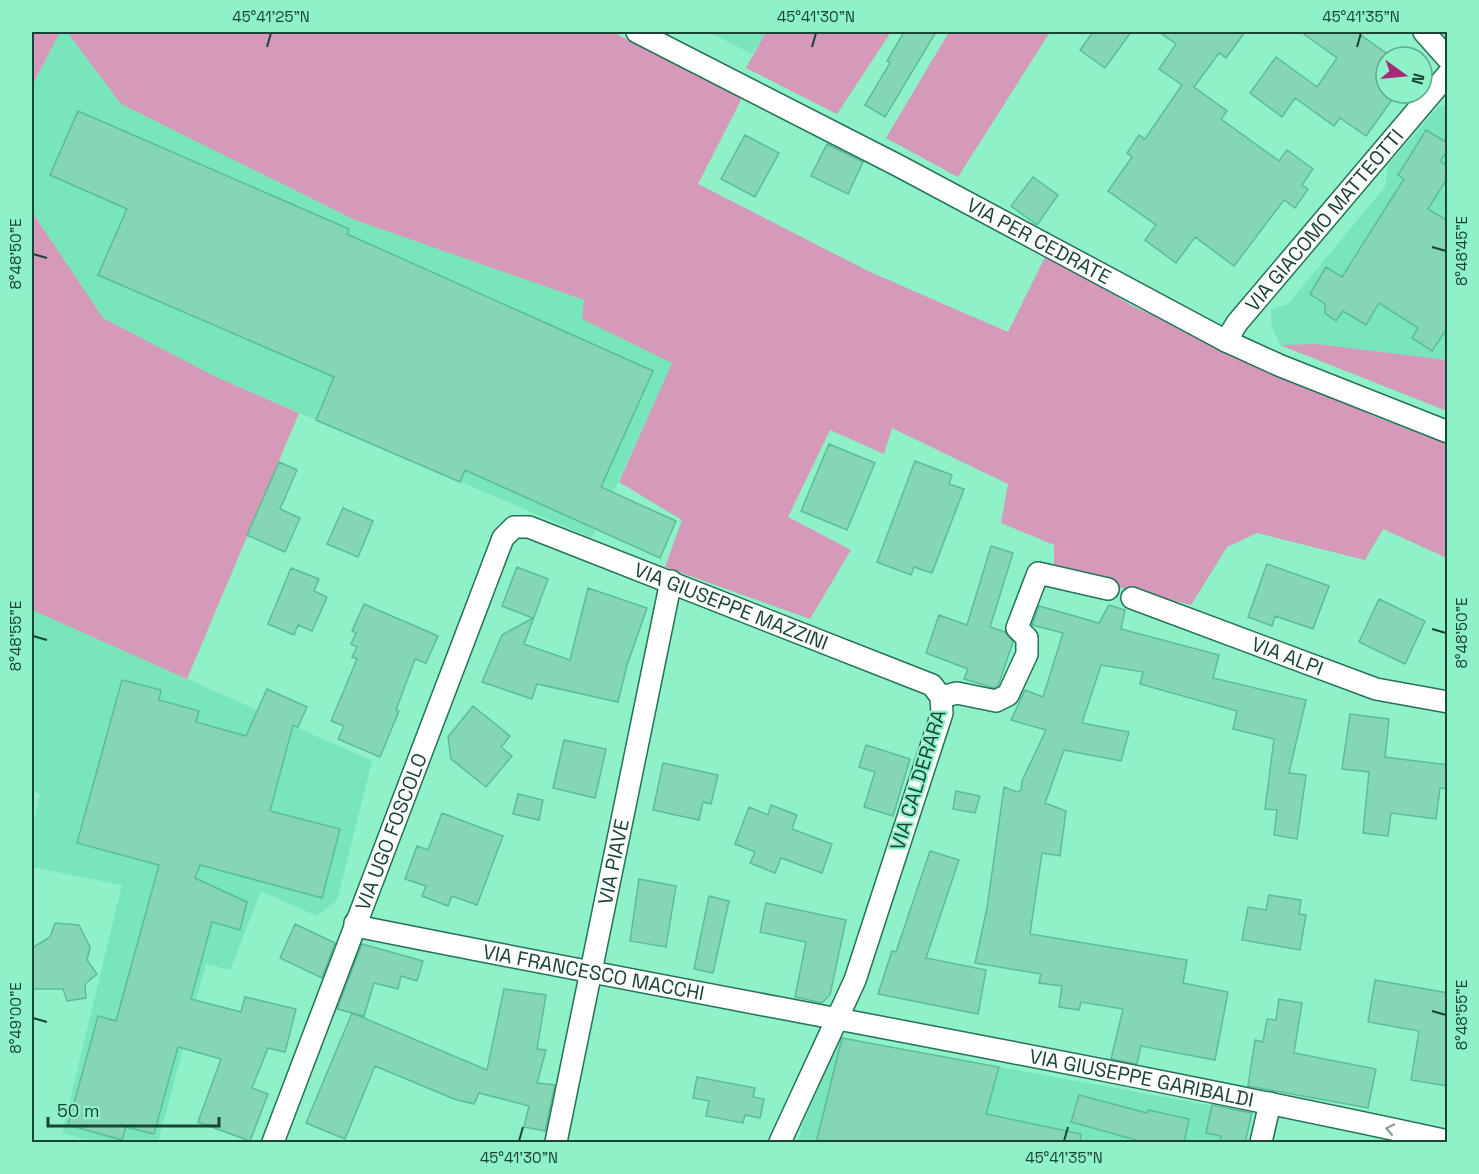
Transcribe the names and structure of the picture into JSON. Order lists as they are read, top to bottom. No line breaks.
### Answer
{"streets":{"street":["VIA GIACOMO MATTEOTTI","VIA PER CEDRATE","VIA GIUSEPPE MAZZINI","VIA ALPI","VIA CALDERARA","VIA UGO FOSCOLO","VIA PIAVE","VIA FRANCESCO MACCHI","VIA GIUSEPPE GARIBALDI"]},"crossings":[["VIA GIACOMO MATTEOTTI","VIA PER CEDRATE"],["VIA GIUSEPPE MAZZINI","VIA CALDERARA"],["VIA GIUSEPPE MAZZINI","VIA UGO FOSCOLO"],["VIA GIUSEPPE MAZZINI","VIA PIAVE"],["VIA CALDERARA","VIA FRANCESCO MACCHI"],["VIA CALDERARA","VIA GIUSEPPE GARIBALDI"],["VIA UGO FOSCOLO","VIA FRANCESCO MACCHI"],["VIA PIAVE","VIA FRANCESCO MACCHI"],["VIA FRANCESCO MACCHI","VIA GIUSEPPE GARIBALDI"]],"scale_bar":"50 m","north":"right","coordinates":["45°41'25\"N","45°41'30\"N","45°41'35\"N","8°48'45\"E","8°48'50\"E","8°48'55\"E","8°49'00\"E"]}
